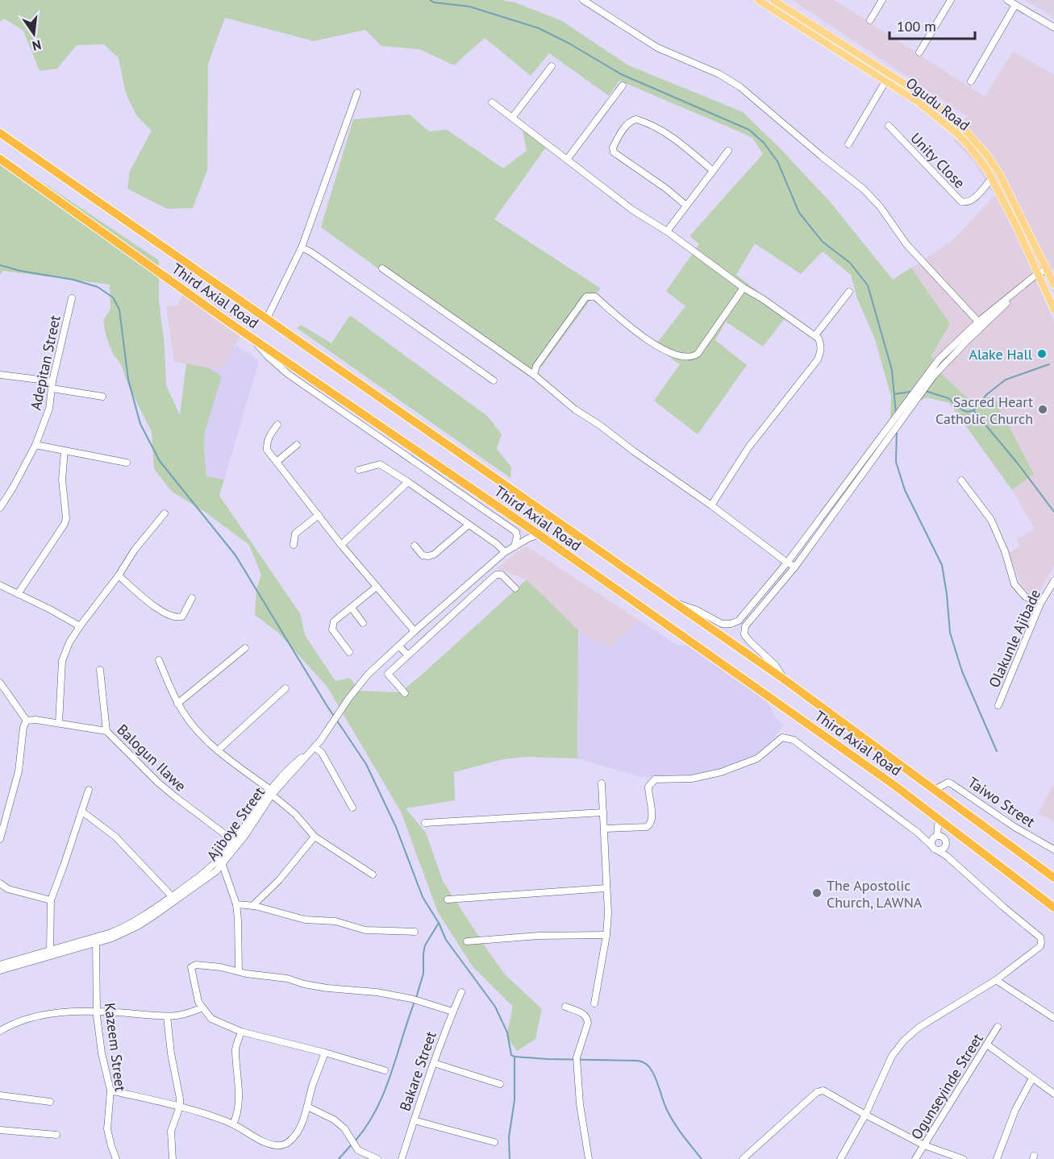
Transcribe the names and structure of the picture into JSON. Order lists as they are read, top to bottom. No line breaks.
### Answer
{"streets":{"highway":["Third Axial Road"],"main road":["Ogudu Road"],"street":["Unity Close","Adepitan Street","Olakunle Ajibade","Balogun Ilawe","Taiwo Street","Ajiboye Street","Kazeem Street","Bakare Street","Ogunseyinde Street"]},"crossings":[["Ogudu Road","Unity Close"],["Third Axial Road","Taiwo Street"],["Third Axial Road","Ajiboye Street"],["Balogun Ilawe","Ajiboye Street"],["Ajiboye Street","Kazeem Street"]],"places":["Alake Hall","Sacred Heart Catholic Church","The Apostolic Church, LAWNA"],"scale_bar":"100 m","north":"bottom"}
